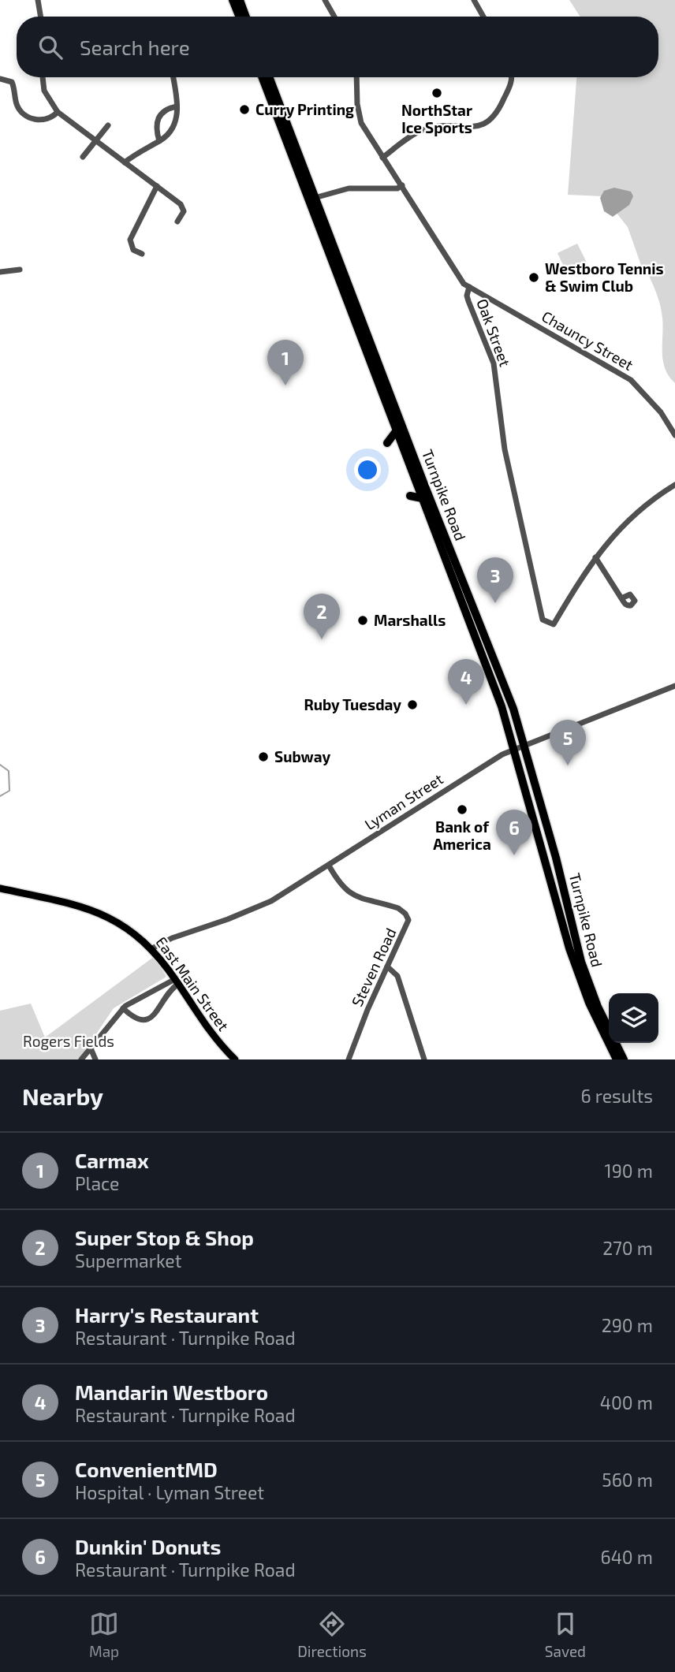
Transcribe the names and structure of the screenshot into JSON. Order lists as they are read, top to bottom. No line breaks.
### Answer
{"streets":{"highway":["Turnpike Road"],"main road":["East Main Street"],"street":["Oak Street","Chauncy Street","Lyman Street","Steven Road"]},"crossings":[["Oak Street","Chauncy Street"],["Turnpike Road","Lyman Street"],["Lyman Street","Steven Road"],["Lyman Street","East Main Street"]],"parks":["Rogers Fields"],"places":["NorthStar Ice Sports","Curry Printing","Westboro Tennis & Swim Club","Marshalls","Ruby Tuesday","Subway","Bank of America"],"page":{"search":"Search here","pins":["1","3","2","4","5","6"],"heading":["Nearby","6 results"],"list":[{"mark":"1","name":"Carmax","note":"Place","value":"190 m"},{"mark":"2","name":"Super Stop & Shop","note":"Supermarket","value":"270 m"},{"mark":"3","name":"Harry's Restaurant","note":"Restaurant · Turnpike Road","value":"290 m"},{"mark":"4","name":"Mandarin Westboro","note":"Restaurant · Turnpike Road","value":"400 m"},{"mark":"5","name":"ConvenientMD","note":"Hospital · Lyman Street","value":"560 m"},{"mark":"6","name":"Dunkin' Donuts","note":"Restaurant · Turnpike Road","value":"640 m"}],"nav":["Map","Directions","Saved"]}}
